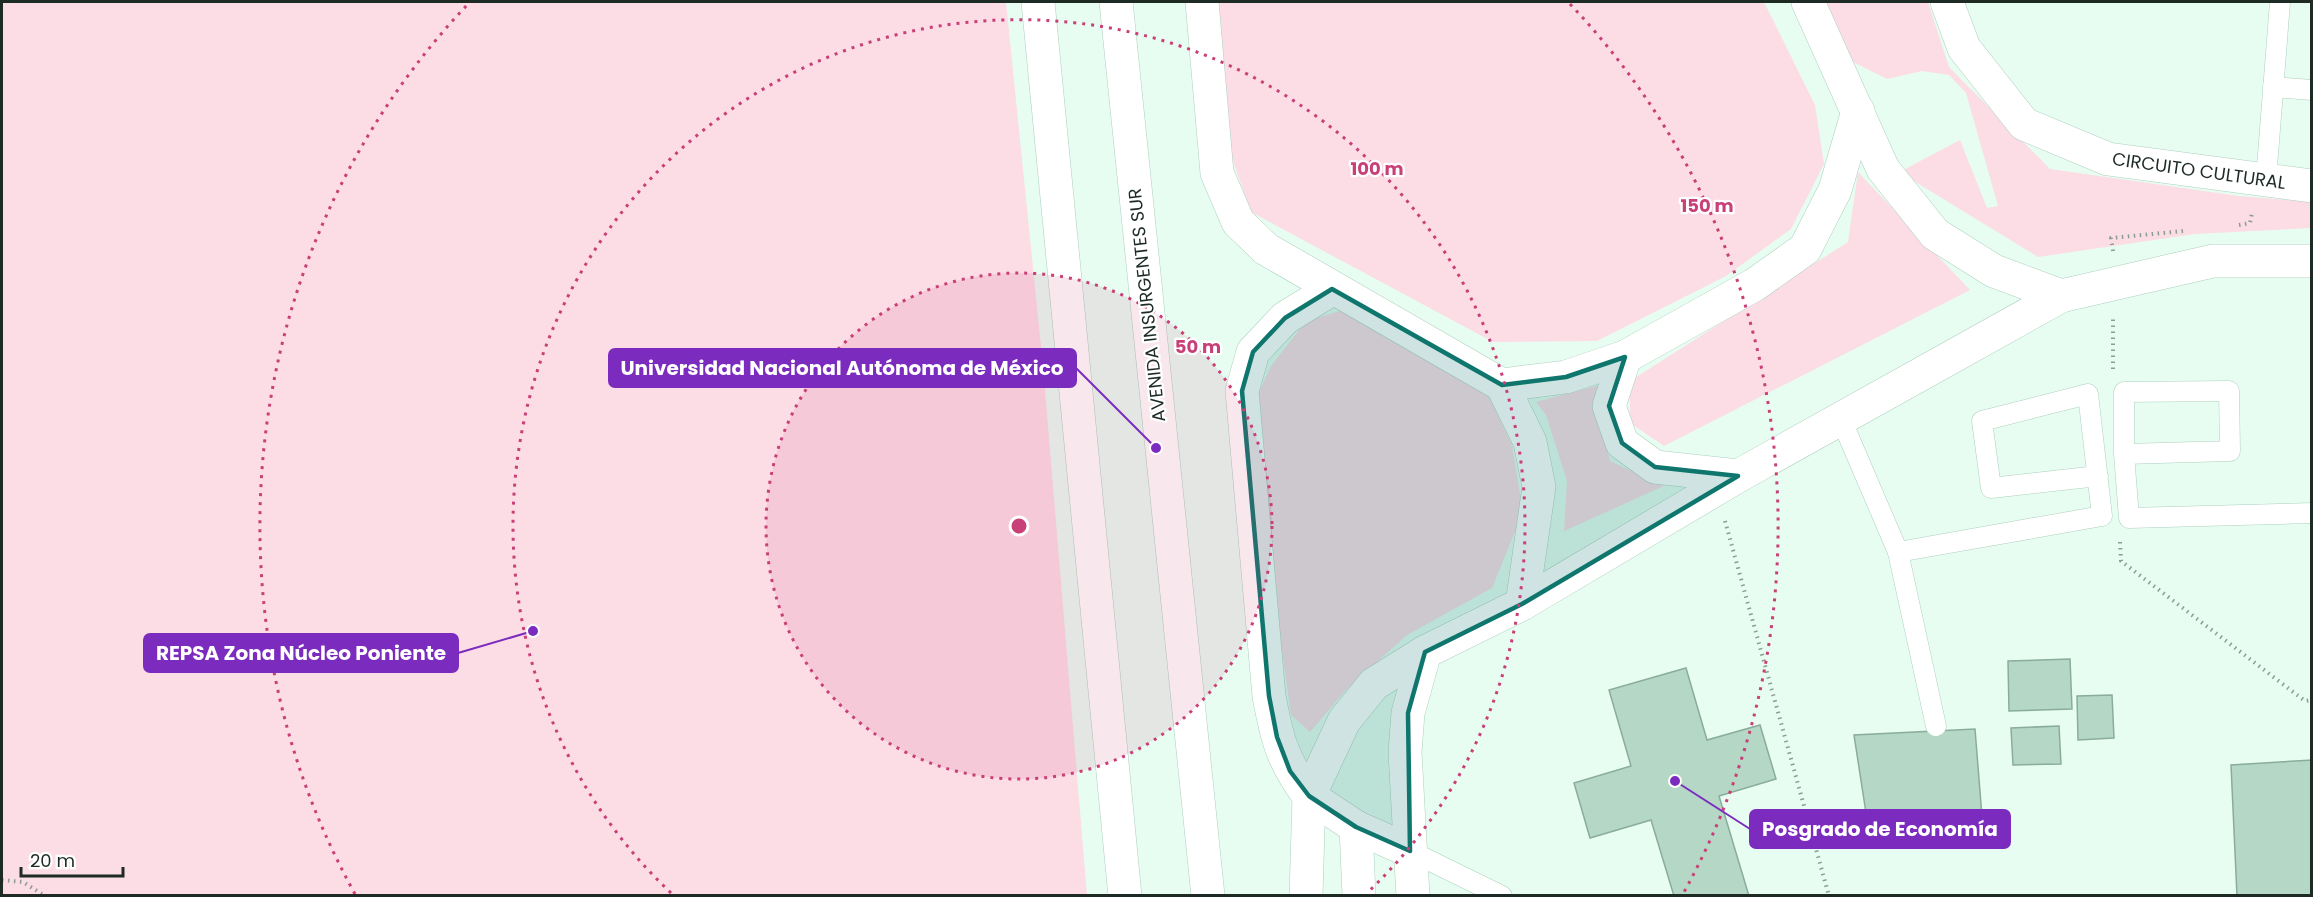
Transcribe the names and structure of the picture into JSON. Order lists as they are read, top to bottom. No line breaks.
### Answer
{"streets":{"street":["CIRCUITO CULTURAL","AVENIDA INSURGENTES SUR"]},"places":["Universidad Nacional Autónoma de México","REPSA Zona Núcleo Poniente","Posgrado de Economía"],"scale_bar":"20 m","rings":["100 m","150 m","50 m"]}
